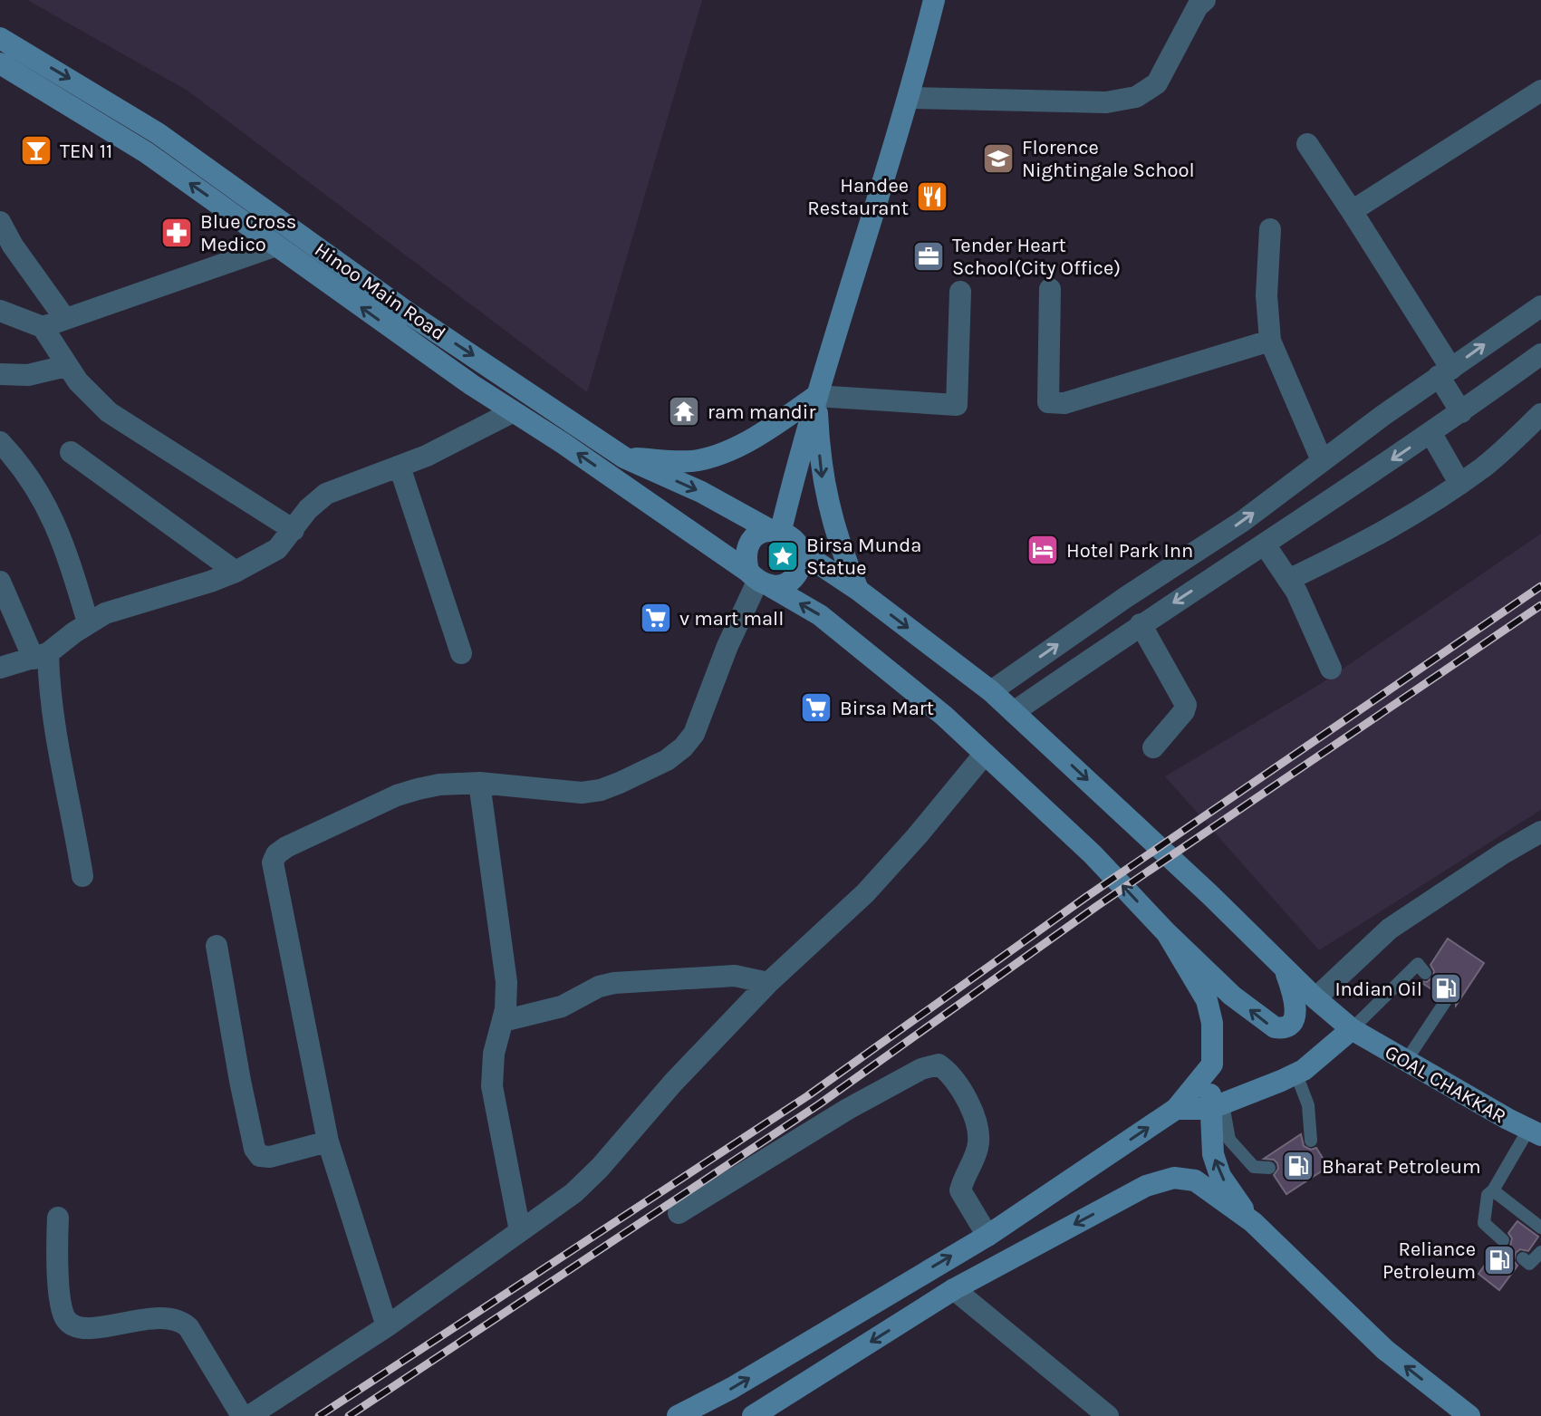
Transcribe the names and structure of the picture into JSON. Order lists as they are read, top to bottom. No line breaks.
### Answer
{"streets":{"main road":["Hinoo Main Road","GOAL CHAKKAR"]},"crossings":[["Hinoo Main Road","GOAL CHAKKAR"]],"places":{"bar":["TEN 11"],"school or university":["Florence Nightingale School"],"restaurant":["Handee Restaurant"],"pharmacy":["Blue Cross Medico"],"office":["Tender Heart School(City Office)"],"temple":["ram mandir"],"hotel":["Hotel Park Inn"],"place":["Birsa Munda Statue"],"supermarket":["v mart mall","Birsa Mart"],"fuel station":["Indian Oil","Bharat Petroleum","Reliance Petroleum"]}}
